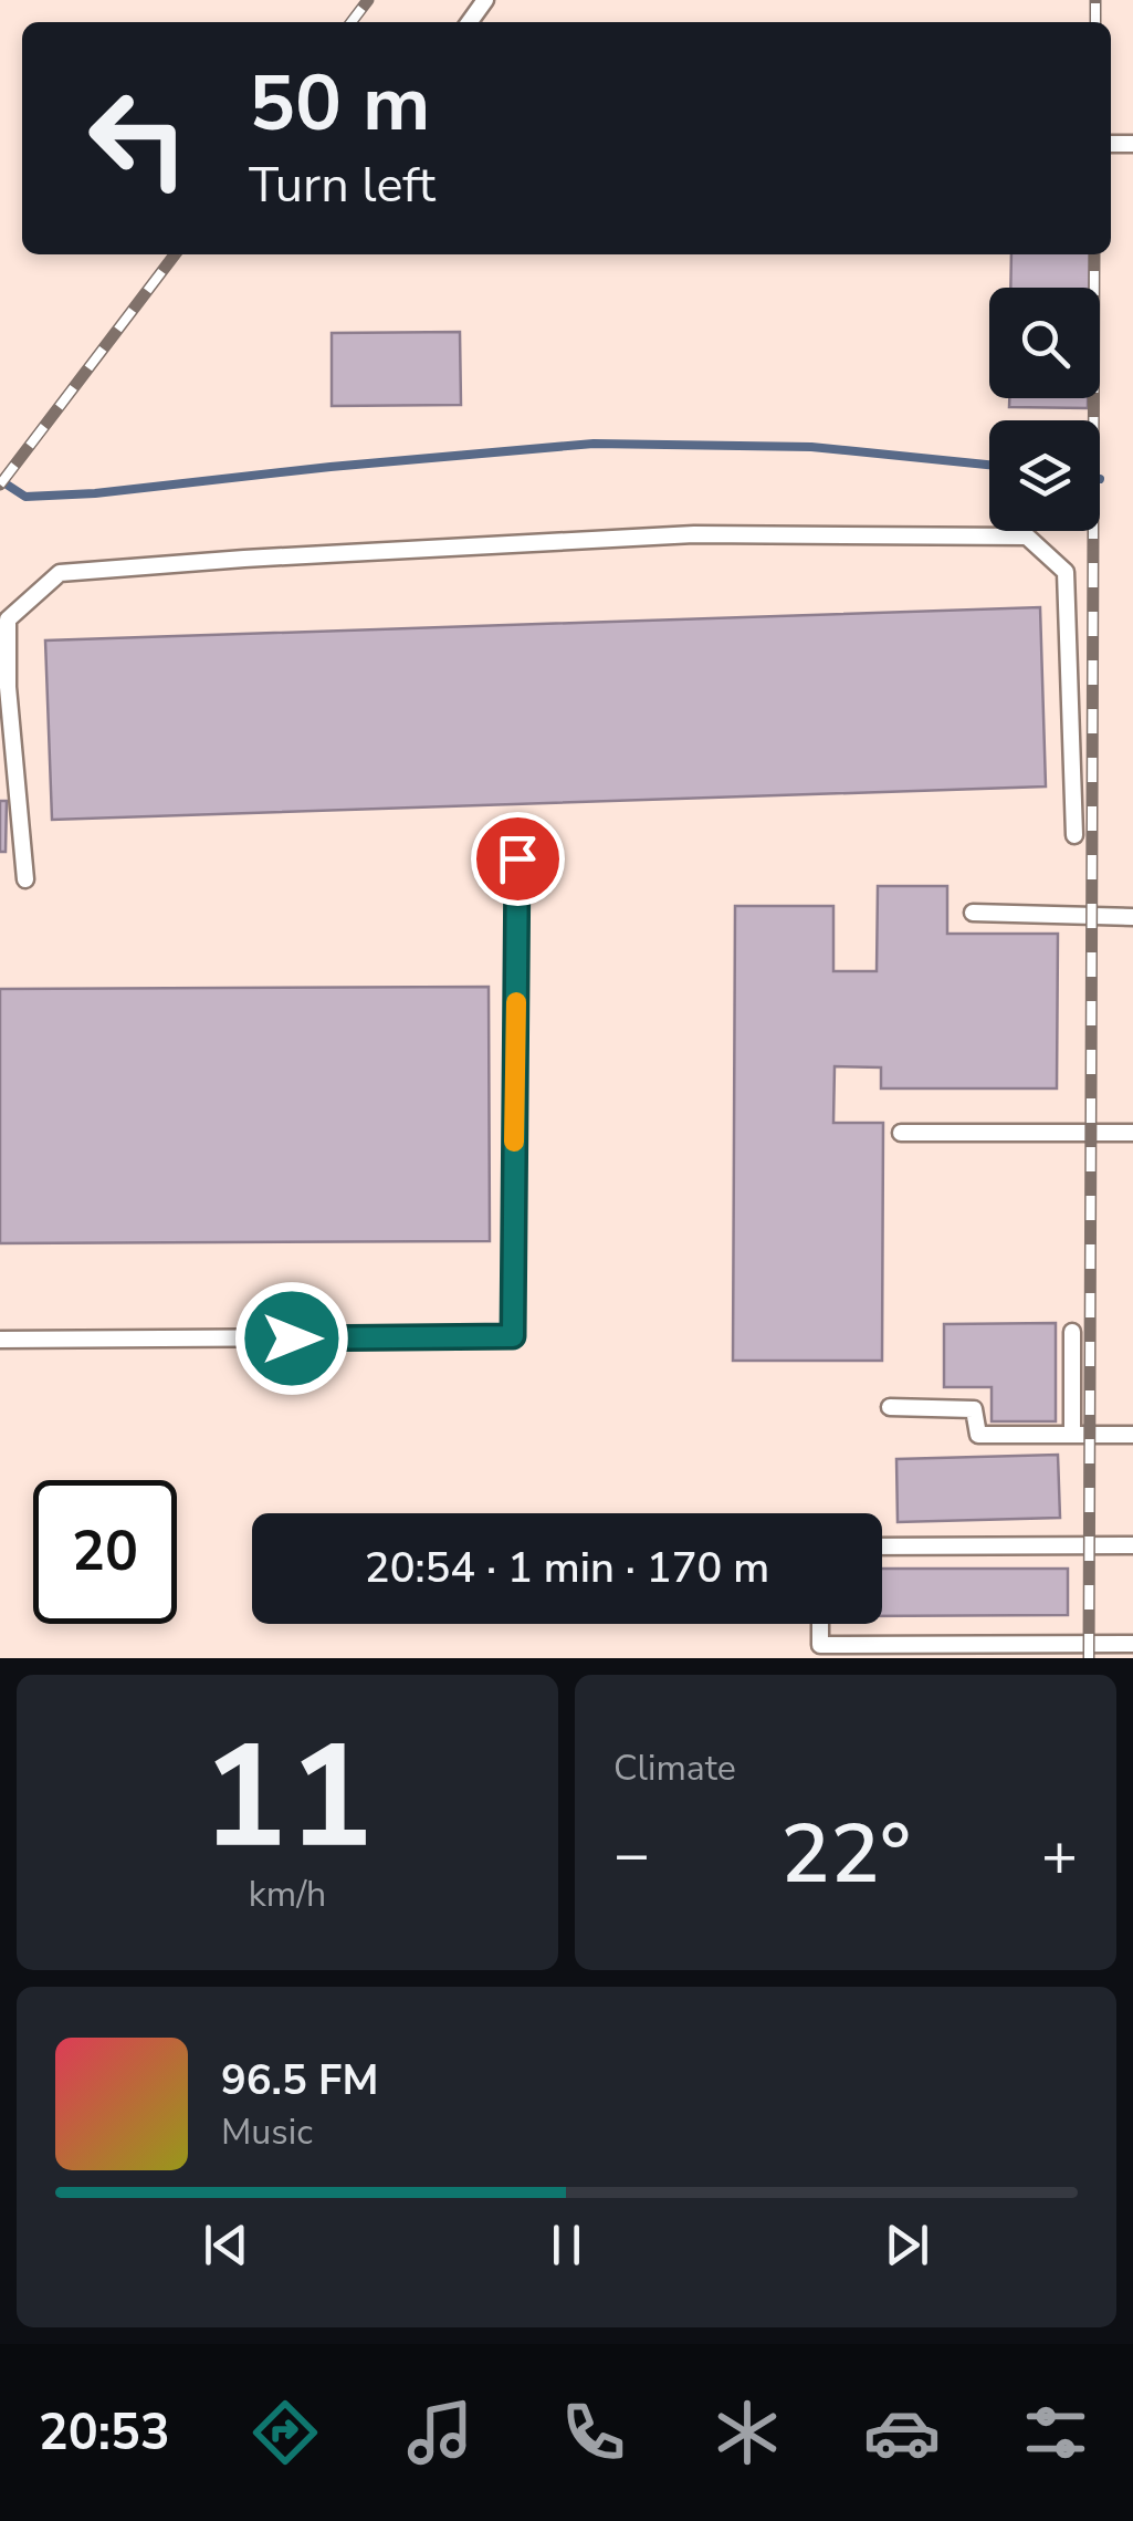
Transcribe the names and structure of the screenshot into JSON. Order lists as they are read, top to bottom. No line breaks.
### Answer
{"page":{"turn":["50 m","Turn left"],"limit":"20","trip":"20:54 · 1 min · 170 m","tile":[["11","km/h"],"Climate"],"heat":["−","22°","+"],"song":["96.5 FM","Music"],"tabs":"20:53"}}
